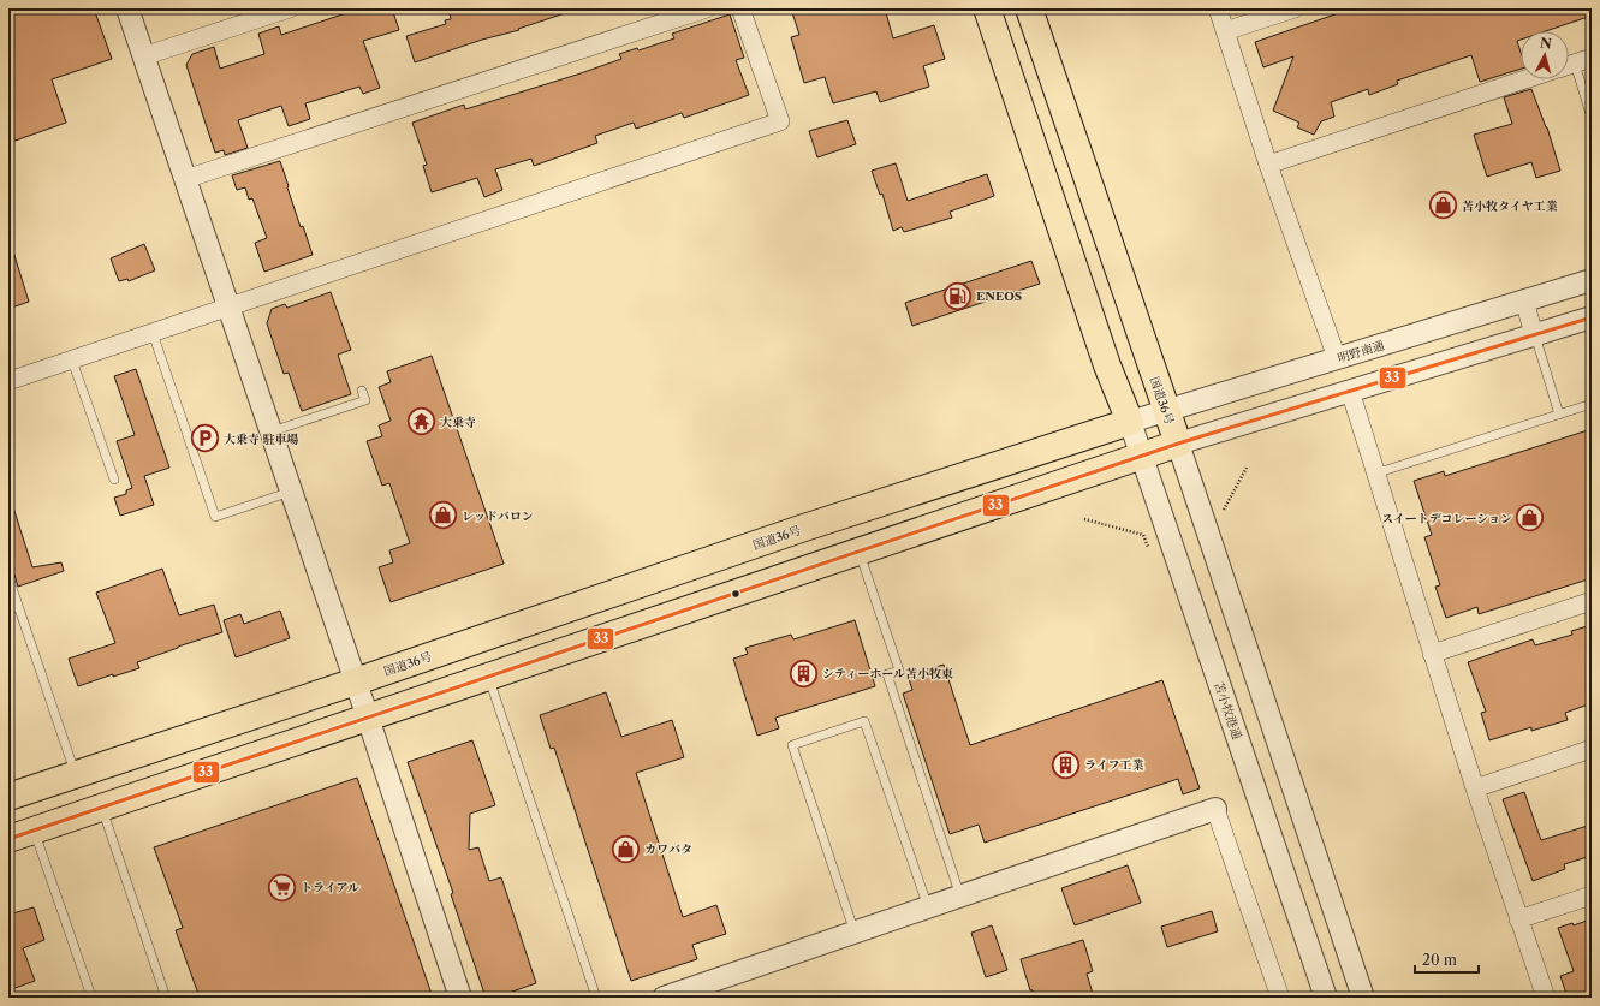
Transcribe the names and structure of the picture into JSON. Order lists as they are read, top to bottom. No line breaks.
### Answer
{"streets":{"highway":["国道36号"],"street":["明野南通","苫小牧港通"]},"crossings":[["明野南通","国道36号"],["明野南通","苫小牧港通"],["国道36号","苫小牧港通"]],"places":{"shop":["苫小牧タイヤ工業","レッドバロン","スイートデコレーション","カワバタ"],"fuel station":["ENEOS"],"temple":["大乗寺"],"parking":["大乗寺 駐車場"],"building":["シティーホール苫小牧東","ライフ工業"],"supermarket":["トライアル"]},"lines":["transit line 33"],"scale_bar":"20 m","north":"top"}
